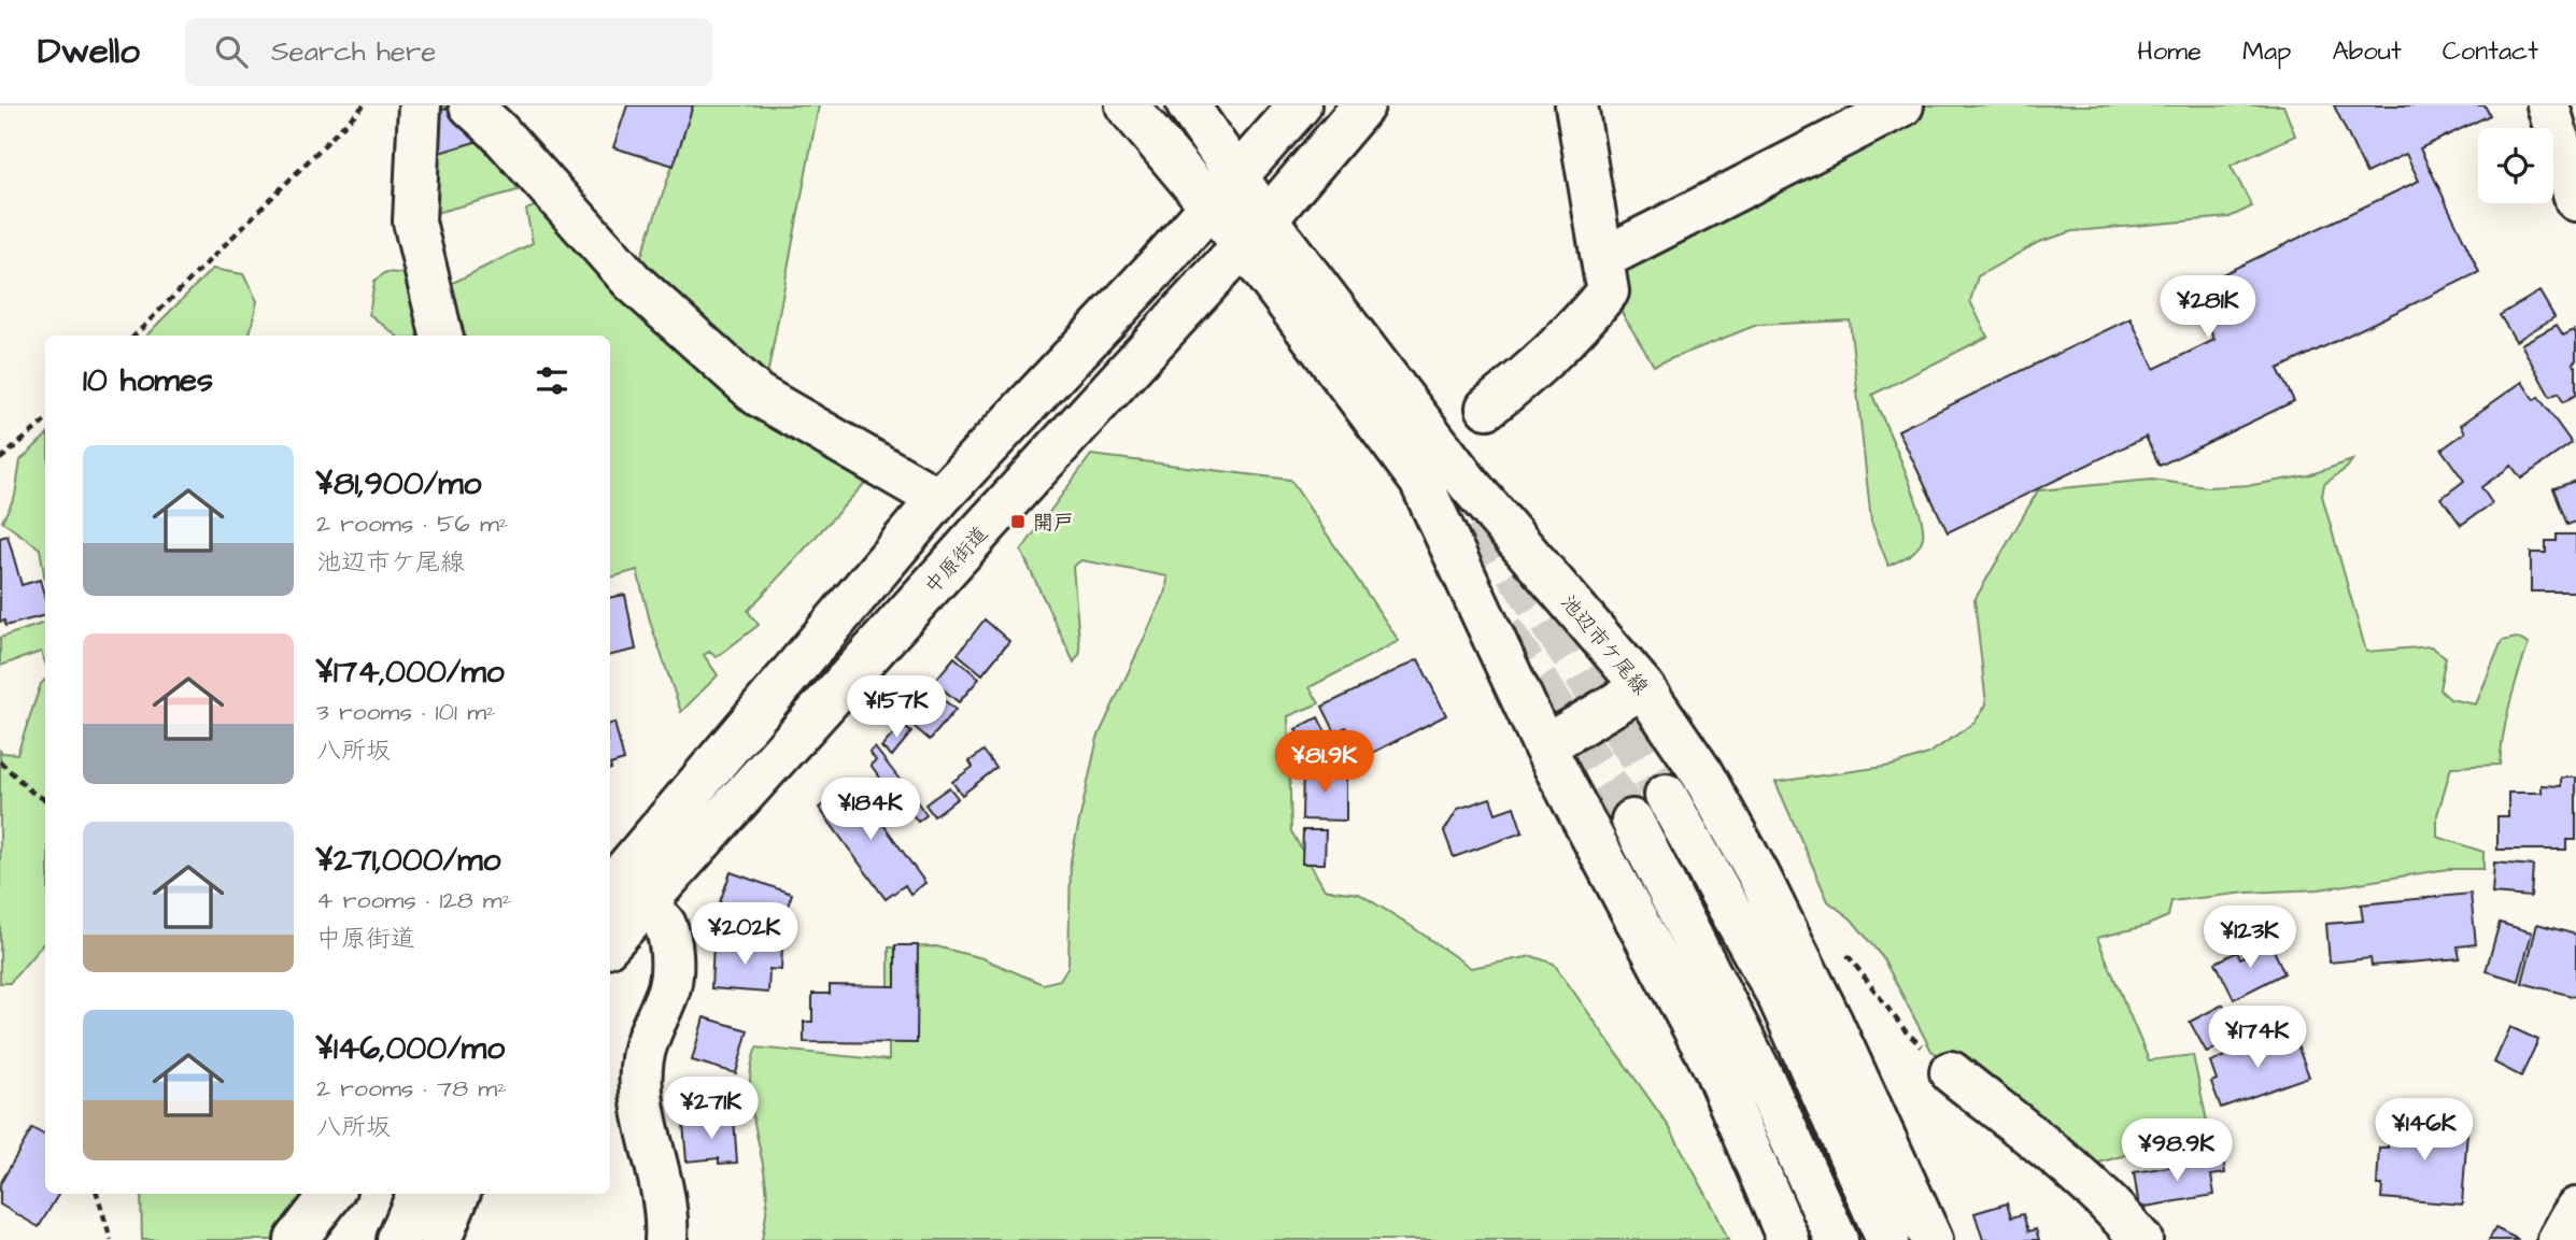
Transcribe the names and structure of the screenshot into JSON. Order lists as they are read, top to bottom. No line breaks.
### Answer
{"streets":{"street":["中原街道","池辺市ケ尾線"]},"crossings":[["中原街道","池辺市ケ尾線"]],"places":{"transit":["開戸"]},"page":{"header":"Dwello","search":"Search here","nav":["Home","Map","About","Contact"],"price":["¥281K","¥157K","¥81.9K","¥184K","¥202K","¥123K","¥174K","¥271K","¥146K","¥98.9K"],"heading":"10 homes","list":[{"name":"¥81,900/mo","note":"2 rooms · 56 m² · 池辺市ケ尾線"},{"name":"¥174,000/mo","note":"3 rooms · 101 m² · 八所坂"},{"name":"¥271,000/mo","note":"4 rooms · 128 m² · 中原街道"},{"name":"¥146,000/mo","note":"2 rooms · 78 m² · 八所坂"}]}}
